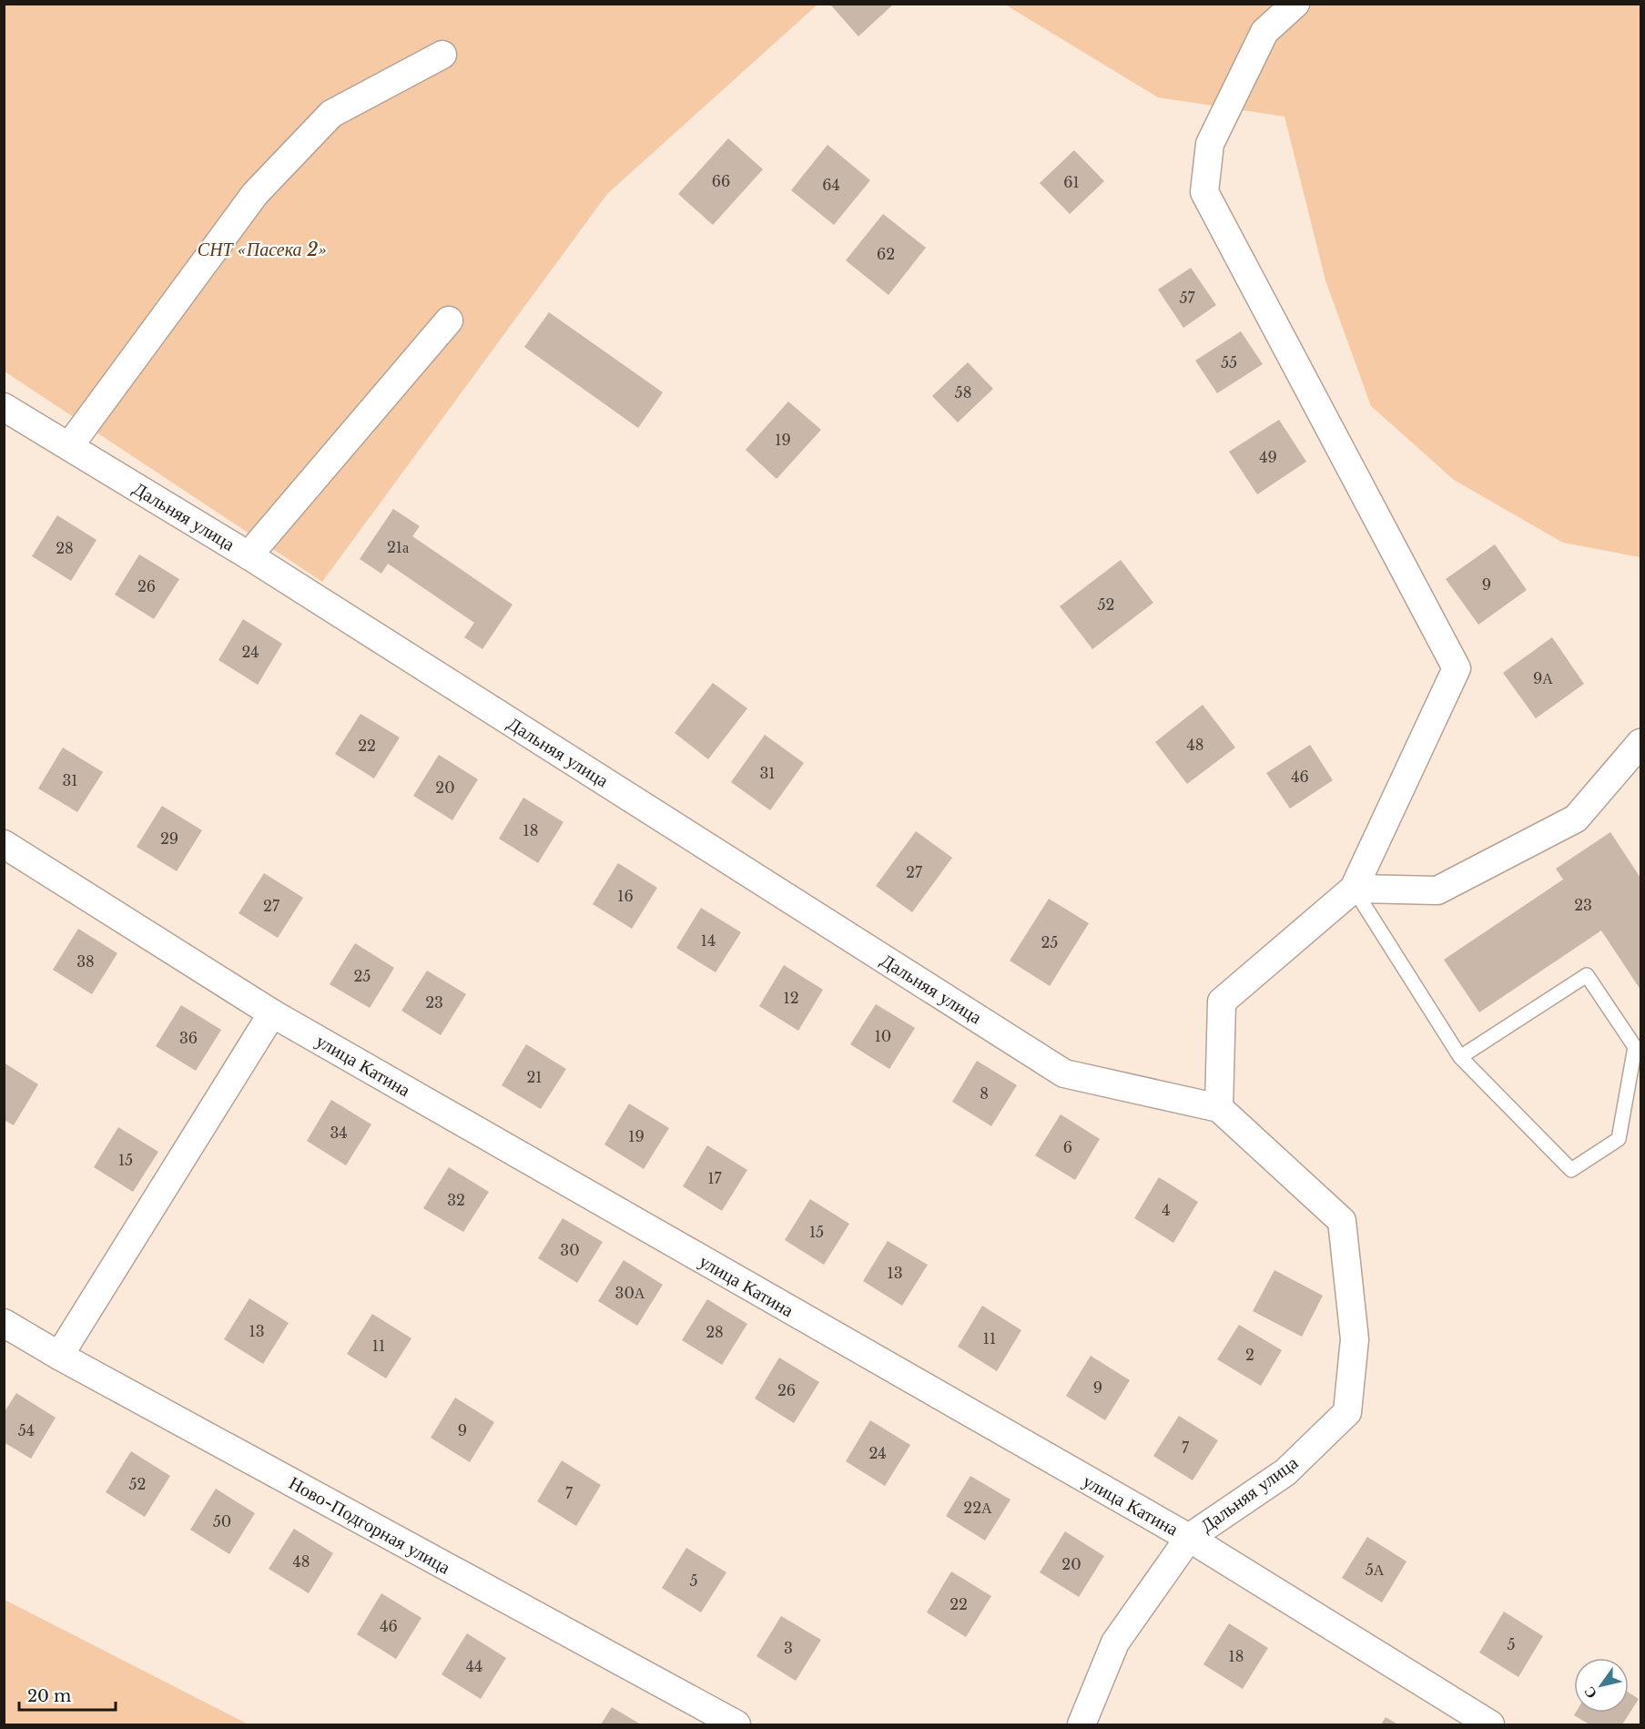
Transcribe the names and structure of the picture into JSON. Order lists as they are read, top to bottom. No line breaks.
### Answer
{"streets":{"street":["Дальняя улица","улица Катина","Ново-Подгорная улица"]},"crossings":[["Дальняя улица","улица Катина"]],"parks":["СНТ «Пасека 2»"],"house_numbers":["66","61","64","62","57","55","58","19","49","21а","28","9","26","52","24","9А","48","22","31","46","31","20","18","29","27","16","23","27","14","25","38","25","12","23","10","36","21","8","34","19","6","15","17","32","4","15","30","13","30А","13","28","11","11","2","9","26","54","9","7","24","52","7","22А","50","48","20","5А","5","22","46","5","3","18","44"],"scale_bar":"20 m","north":"bottom left"}
